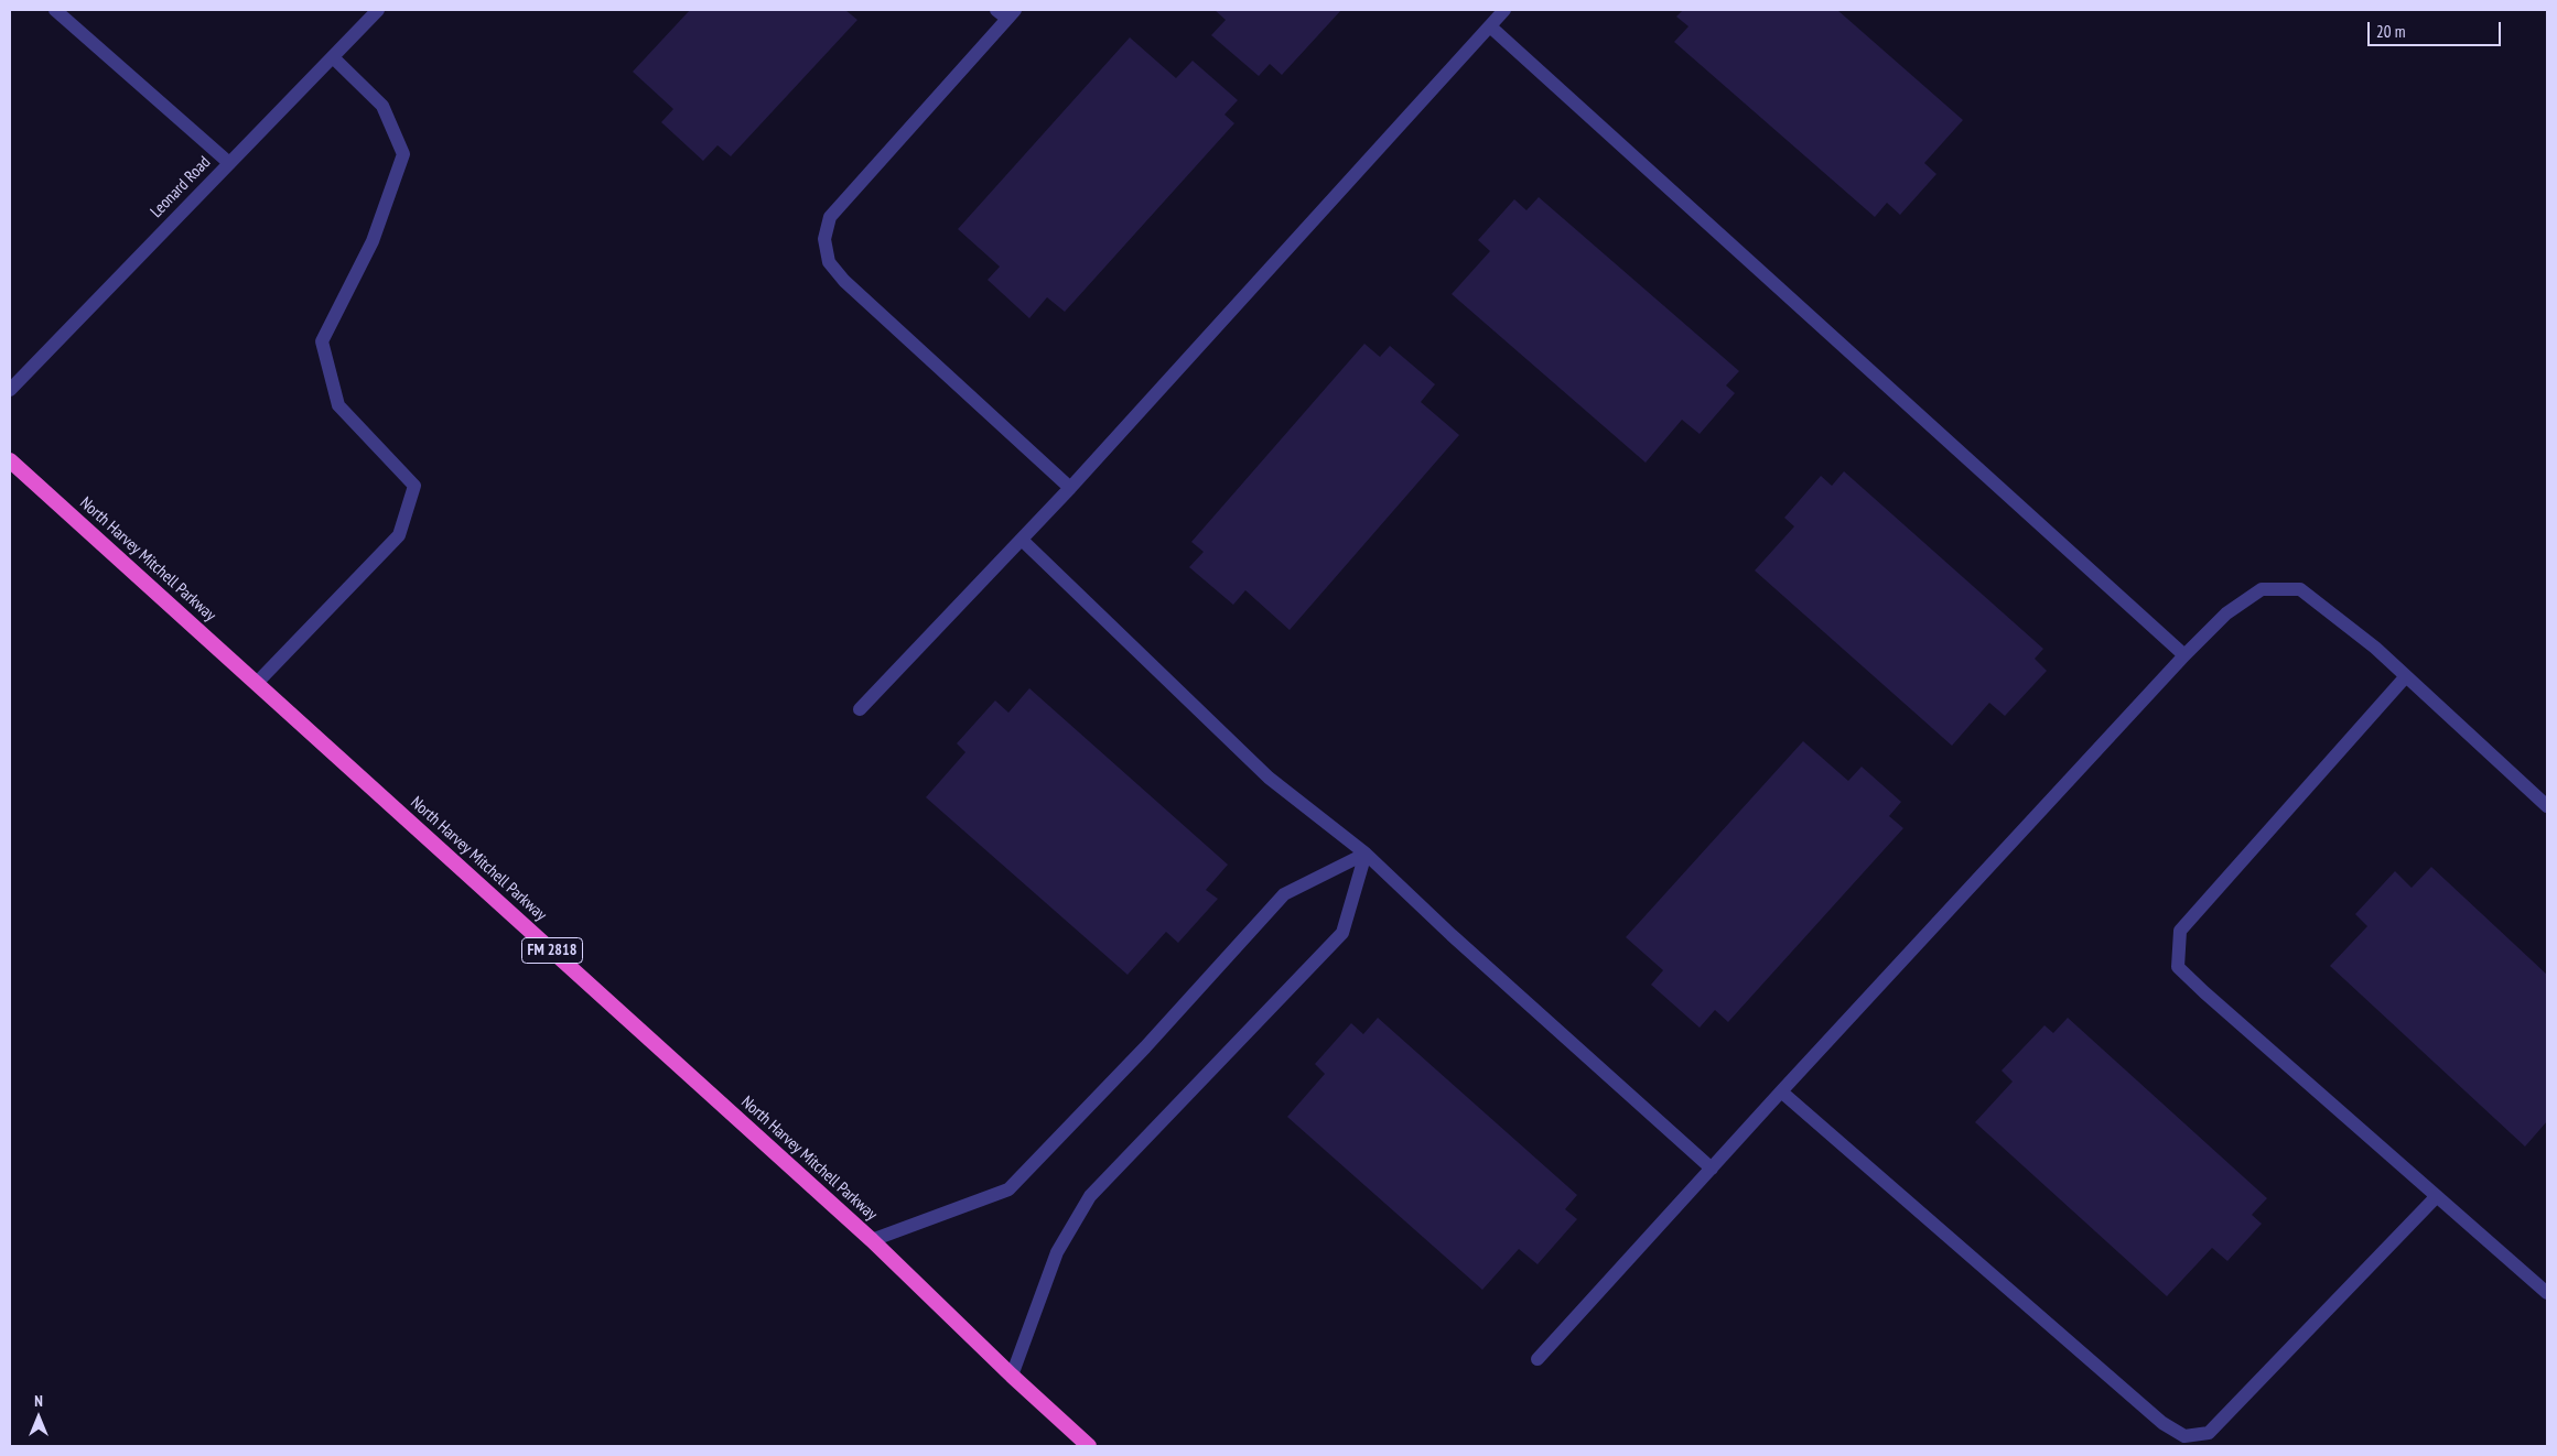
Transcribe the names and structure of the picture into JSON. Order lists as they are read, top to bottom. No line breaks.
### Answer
{"streets":{"highway":["North Harvey Mitchell Parkway","FM 2818"],"street":["Leonard Road"]},"scale_bar":"20 m","north":"top"}
